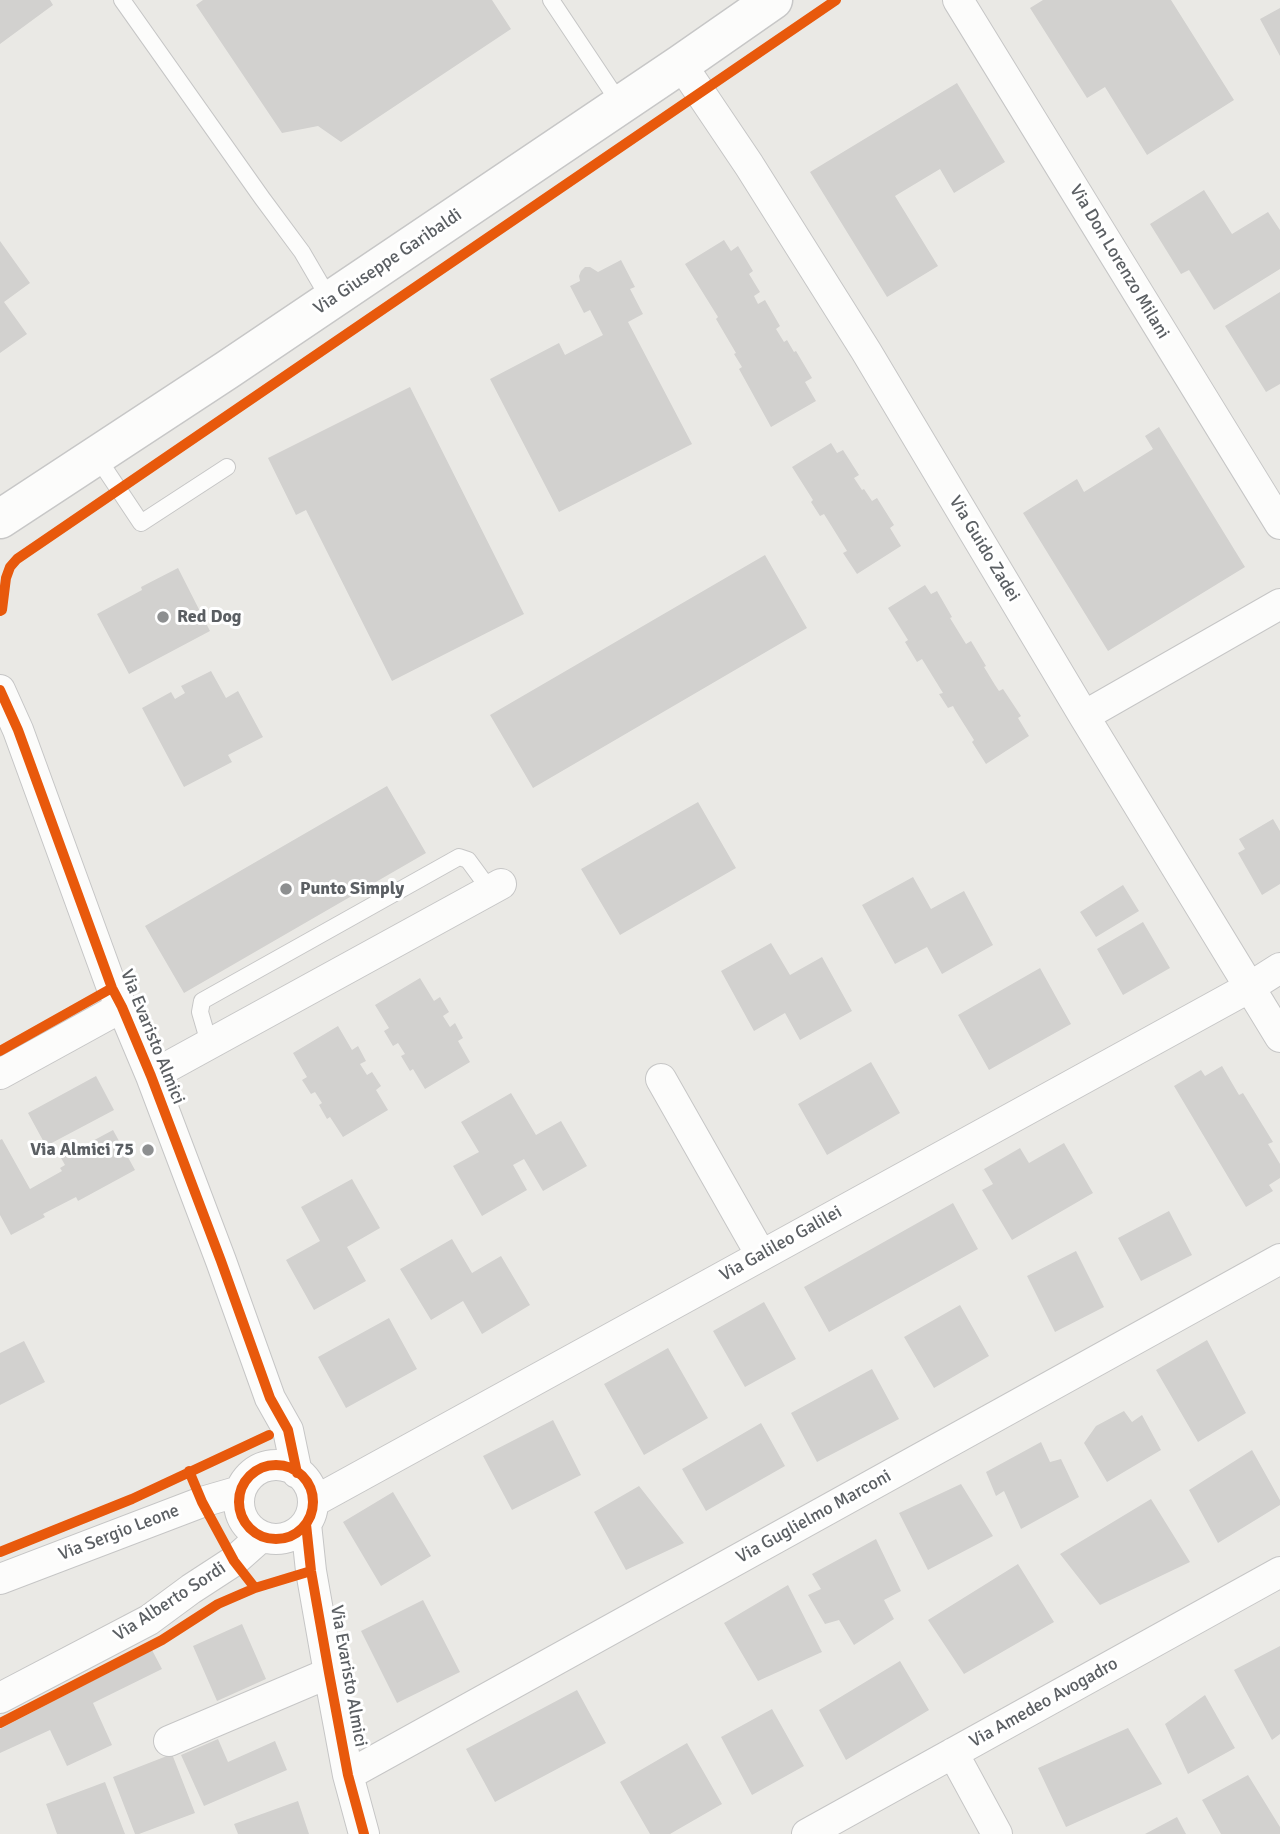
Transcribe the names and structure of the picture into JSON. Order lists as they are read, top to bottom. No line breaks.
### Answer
{"streets":{"street":["Via Giuseppe Garibaldi","Via Don Lorenzo Milani","Via Guido Zadei","Via Evaristo Almici","Via Galileo Galilei","Via Guglielmo Marconi","Via Sergio Leone","Via Alberto Sordi","Via Amedeo Avogadro"]},"crossings":[["Via Giuseppe Garibaldi","Via Guido Zadei"],["Via Guido Zadei","Via Galileo Galilei"],["Via Evaristo Almici","Via Galileo Galilei"],["Via Evaristo Almici","Via Guglielmo Marconi"],["Via Evaristo Almici","Via Sergio Leone"],["Via Evaristo Almici","Via Alberto Sordi"],["Via Galileo Galilei","Via Sergio Leone"],["Via Galileo Galilei","Via Alberto Sordi"],["Via Sergio Leone","Via Alberto Sordi"]],"places":["Red Dog","Punto Simply","Via Almici 75"]}
